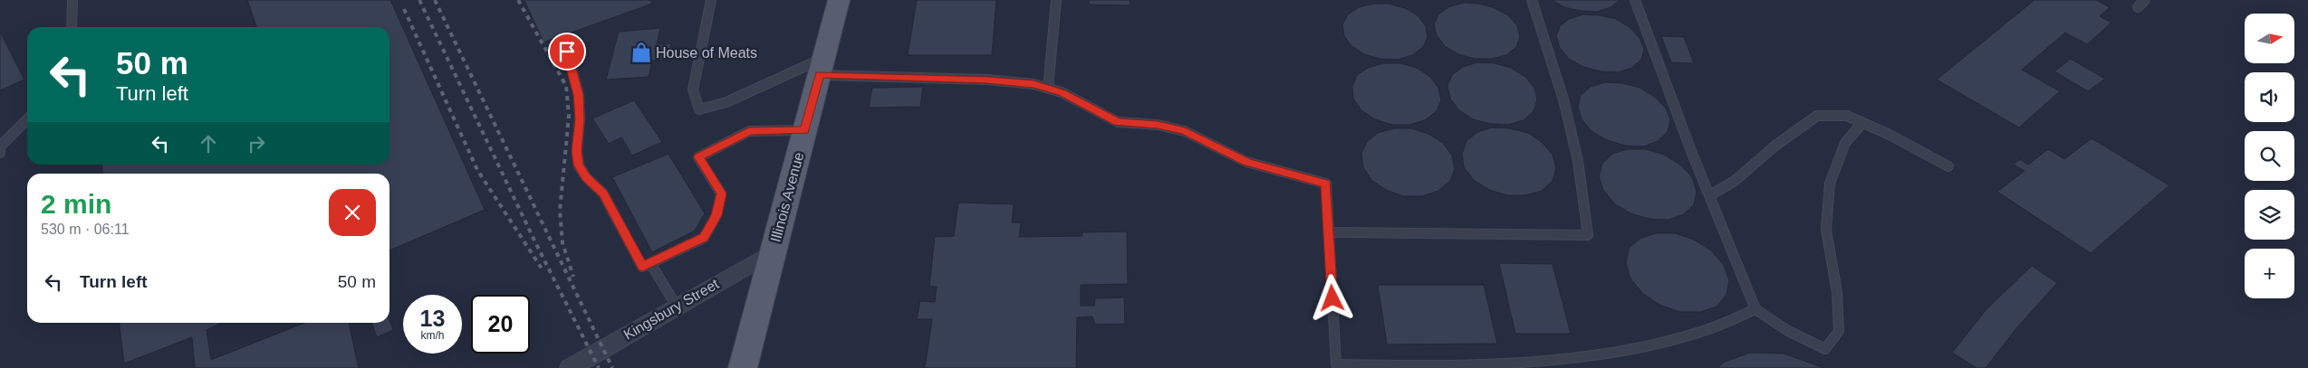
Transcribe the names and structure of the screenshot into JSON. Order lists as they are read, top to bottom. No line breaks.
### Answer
{"streets":{"main road":["Illinois Avenue"],"street":["Kingsbury Street"]},"crossings":[["Illinois Avenue","Kingsbury Street"]],"places":{"shop":["House of Meats"]},"north":"right","page":{"map_buttons":"+","turn":["50 m","Turn left"],"heading":["2 min","530 m · 06:11"],"list":[{"name":"Turn left","value":"50 m"}],"speed":"13 km/h","limit":"20"}}
